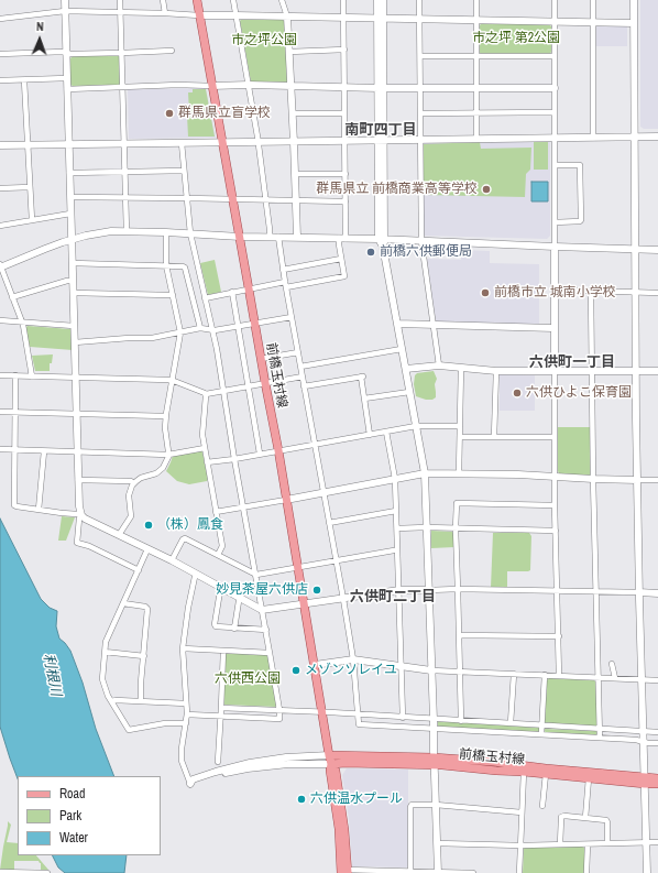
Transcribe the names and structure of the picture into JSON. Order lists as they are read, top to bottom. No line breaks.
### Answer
{"streets":{"main road":["前橋玉村線"]},"districts":["南町四丁目","六供町一丁目","六供町二丁目"],"water":["利根川"],"parks":["市之坪 第2公園","市之坪公園","六供西公園"],"places":["群馬県立盲学校","群馬県立 前橋商業高等学校","前橋六供郵便局","前橋市立 城南小学校","六供ひよこ保育園","（株）鳳食","妙見茶屋六供店","メゾンソレイユ","六供温水プール"],"legend":["Road","Park","Water"],"north":"top"}
